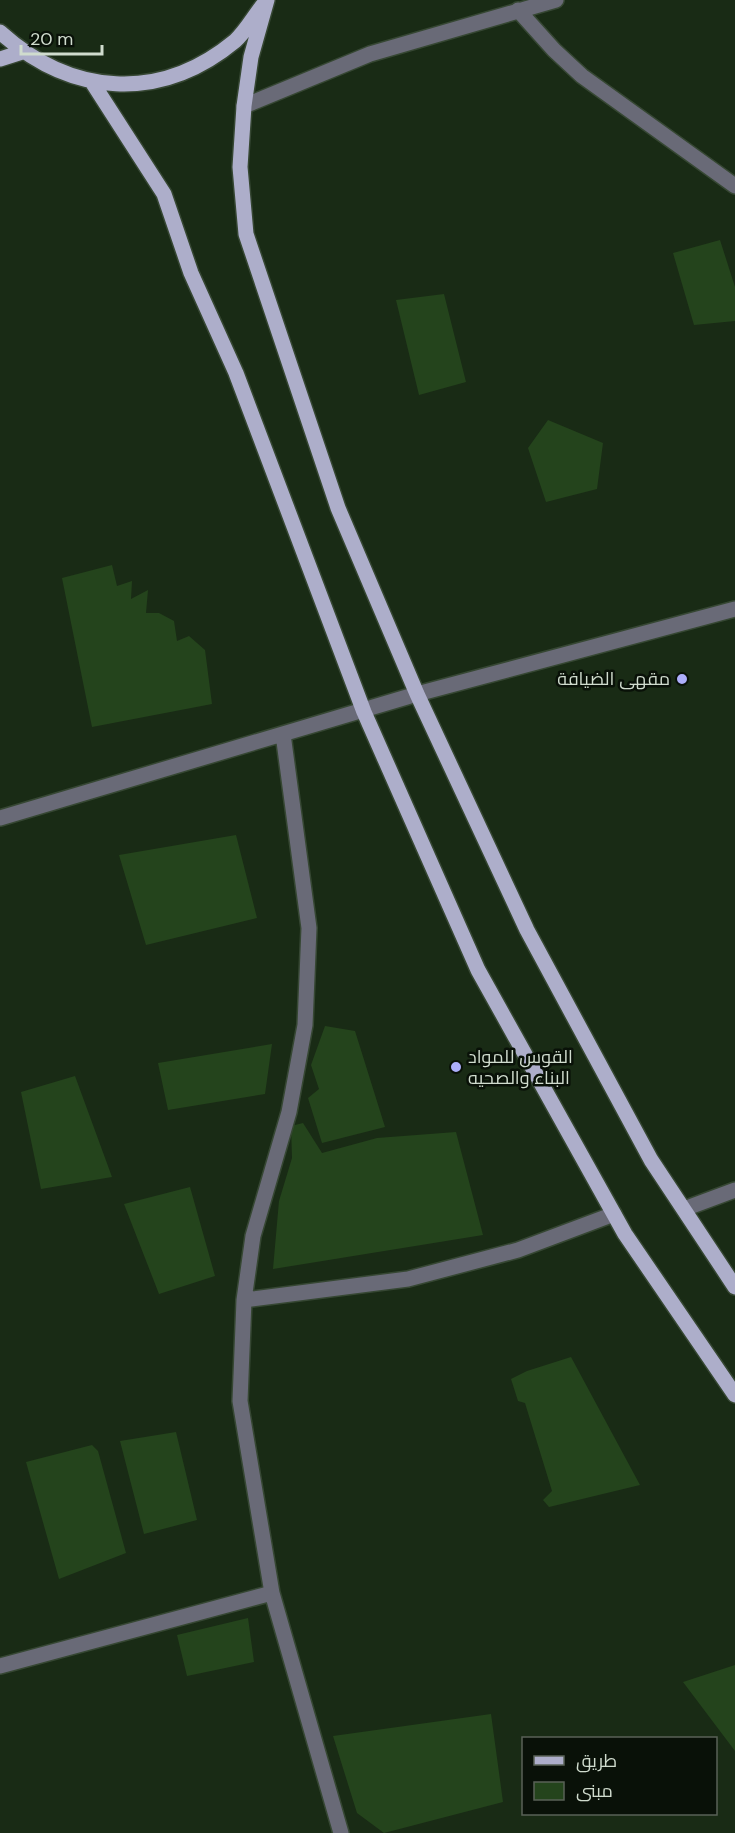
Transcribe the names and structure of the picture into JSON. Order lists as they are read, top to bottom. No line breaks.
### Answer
{"places":["مقهى الضيافة","القوس للمواد البناء والصحيه"],"legend":["طريق","مبنى"],"scale_bar":"20 m"}
